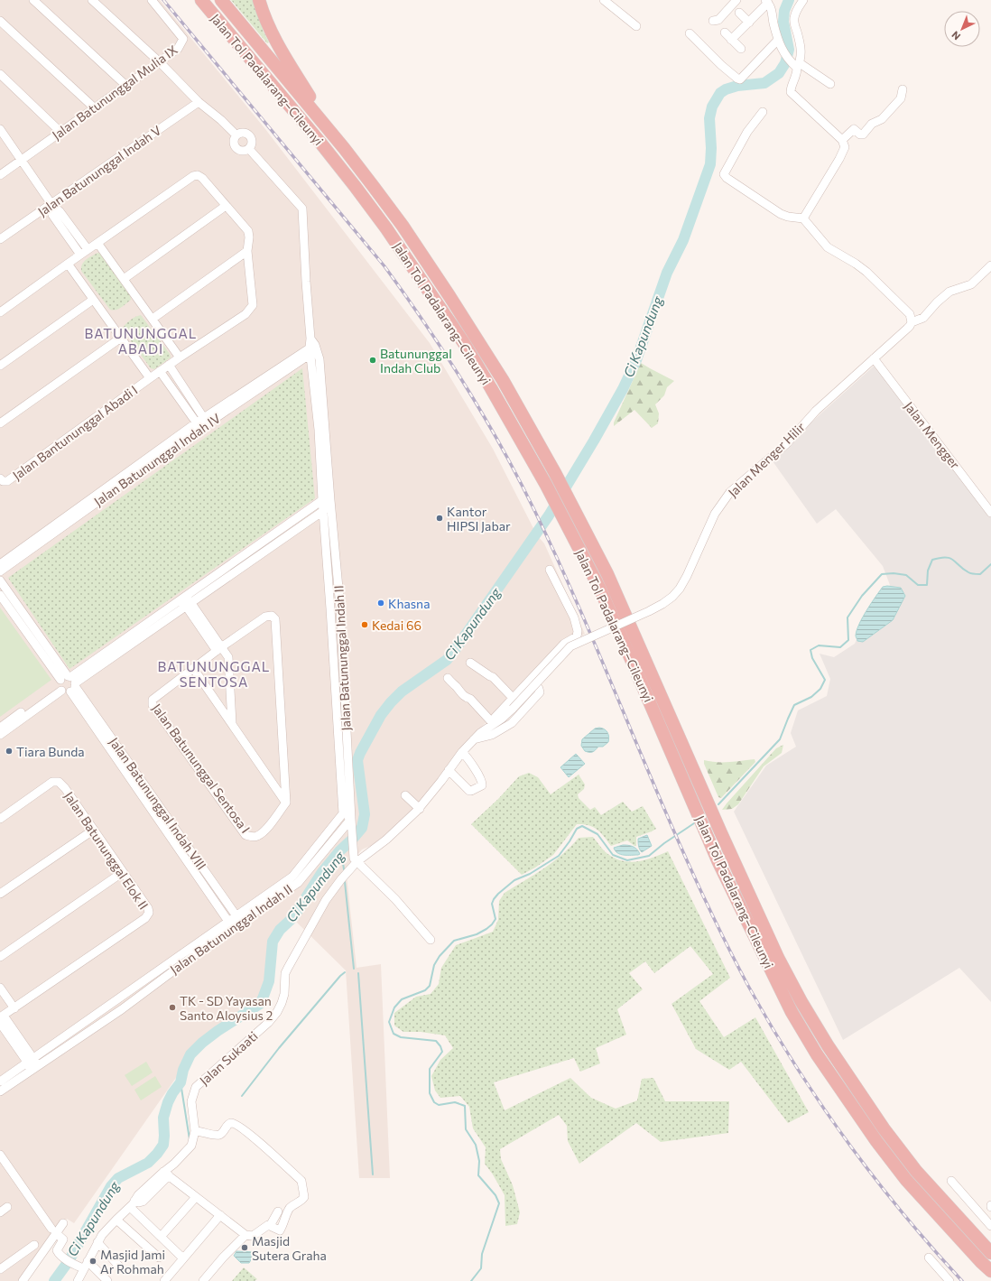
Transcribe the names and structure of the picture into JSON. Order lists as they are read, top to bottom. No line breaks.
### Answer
{"streets":{"highway":["Jalan Tol Padalarang–Cileunyi"],"street":["Jalan Batununggal Mulia IX","Jalan Batununggal Indah V","Jalan Bantununggal Abadi I","Jalan Mengger","Jalan Batununggal Indah IV","Jalan Menger Hilir","Jalan Batununggal Indah II","Jalan Batununggal Sentosa I","Jalan Batununggal Indah VIII","Jalan Batununggal Elok II","Jalan Sukaati"]},"crossings":[["Jalan Mengger","Jalan Menger Hilir"],["Jalan Batununggal Indah IV","Jalan Batununggal Indah II"],["Jalan Menger Hilir","Jalan Sukaati"],["Jalan Batununggal Indah II","Jalan Batununggal Indah VIII"]],"districts":["BATUNUNGGAL ABADI","BATUNUNGGAL SENTOSA"],"water":["Ci Kapundung"],"places":["Batununggal Indah Club","Kantor HIPSI Jabar","Khasna","Kedai 66","Tiara Bunda","TK - SD Yayasan Santo Aloysius 2","Masjid Sutera Graha","Masjid Jami Ar Rohmah"],"north":"bottom left"}
